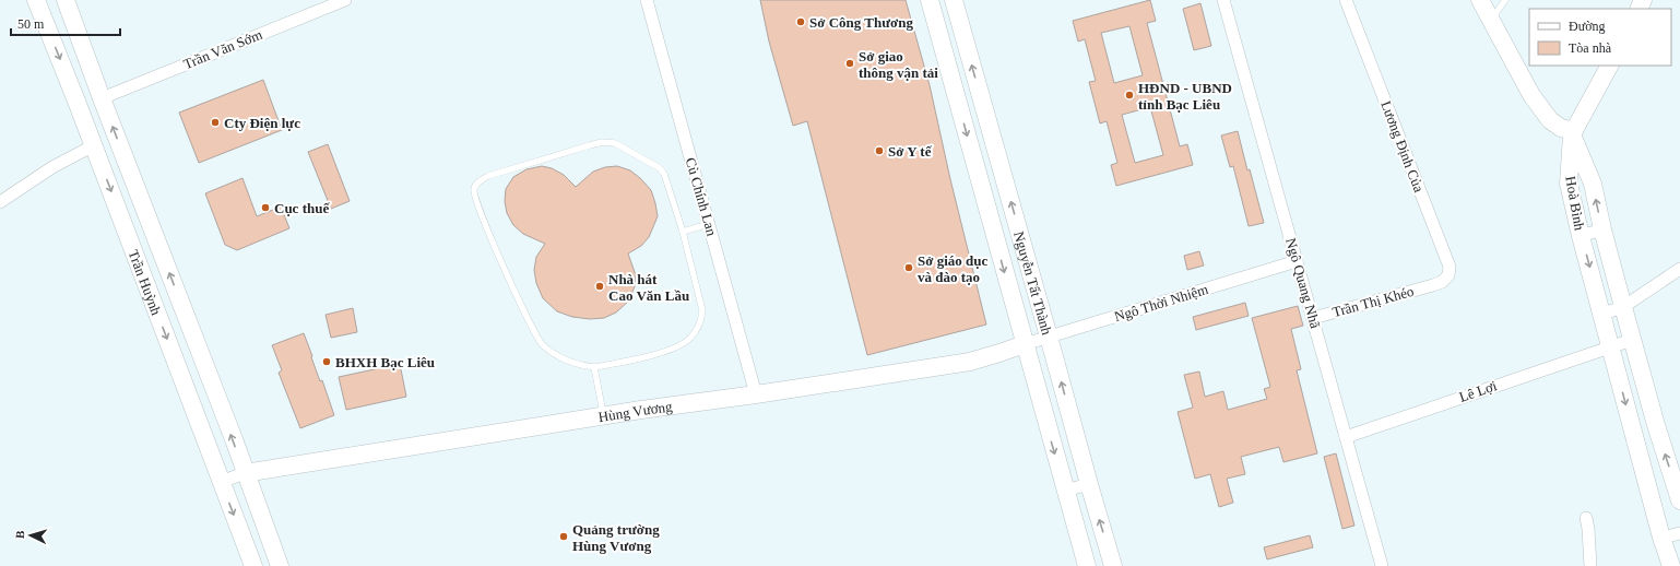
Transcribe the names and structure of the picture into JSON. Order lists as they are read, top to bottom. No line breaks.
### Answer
{"streets":{"street":["Trần Văn Sớm","Lương Định Của","Cù Chính Lan","Hoà Bình","Trần Huỳnh","Nguyễn Tất Thành","Ngô Quang Nhã","Trần Thị Khéo","Ngô Thời Nhiệm","Lê Lợi","Hùng Vương"]},"crossings":[["Trần Văn Sớm","Trần Huỳnh"],["Lương Định Của","Trần Thị Khéo"],["Cù Chính Lan","Hùng Vương"],["Hoà Bình","Lê Lợi"],["Trần Huỳnh","Hùng Vương"],["Nguyễn Tất Thành","Ngô Thời Nhiệm"],["Nguyễn Tất Thành","Hùng Vương"],["Ngô Quang Nhã","Trần Thị Khéo"],["Ngô Quang Nhã","Ngô Thời Nhiệm"],["Ngô Quang Nhã","Lê Lợi"],["Ngô Thời Nhiệm","Hùng Vương"]],"places":["Sở Công Thương","Sở giao thông vận tải","HĐND - UBND tỉnh Bạc Liêu","Cty Điện lực","Sở Y tế","Cục thuế","Sở giáo dục và đào tạo","Nhà hát Cao Văn Lầu","BHXH Bạc Liêu","Quảng trường Hùng Vương"],"legend":["Đường","Tòa nhà"],"scale_bar":"50 m","north":"left"}
